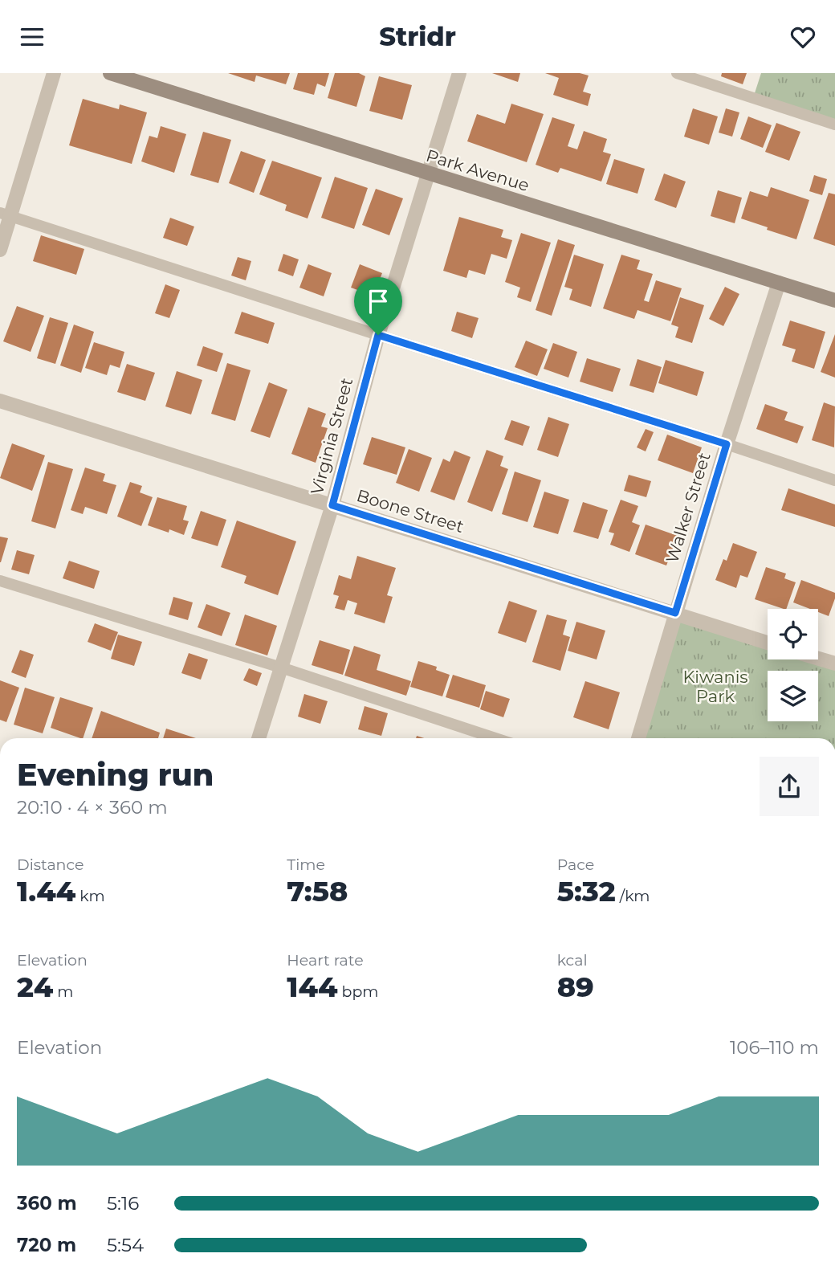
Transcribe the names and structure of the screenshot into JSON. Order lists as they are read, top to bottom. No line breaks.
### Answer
{"streets":{"street":["Park Avenue","Virginia Street","Walker Street","Boone Street"]},"crossings":[["Park Avenue","Virginia Street"],["Park Avenue","Walker Street"],["Virginia Street","Boone Street"],["Walker Street","Boone Street"]],"parks":["Kiwanis Park"],"page":{"header":"Stridr","heading":["Evening run","20:10 · 4 × 360 m"],"stats":[["Distance","1.44 km"],["Time","7:58"],["Pace","5:32 /km"],["Elevation","24 m"],["Heart rate","144 bpm"],["kcal","89"]],"chart":["Elevation","106–110 m"],"list":[{"name":"360 m","note":"5:16"},{"name":"720 m","note":"5:54"}]}}
